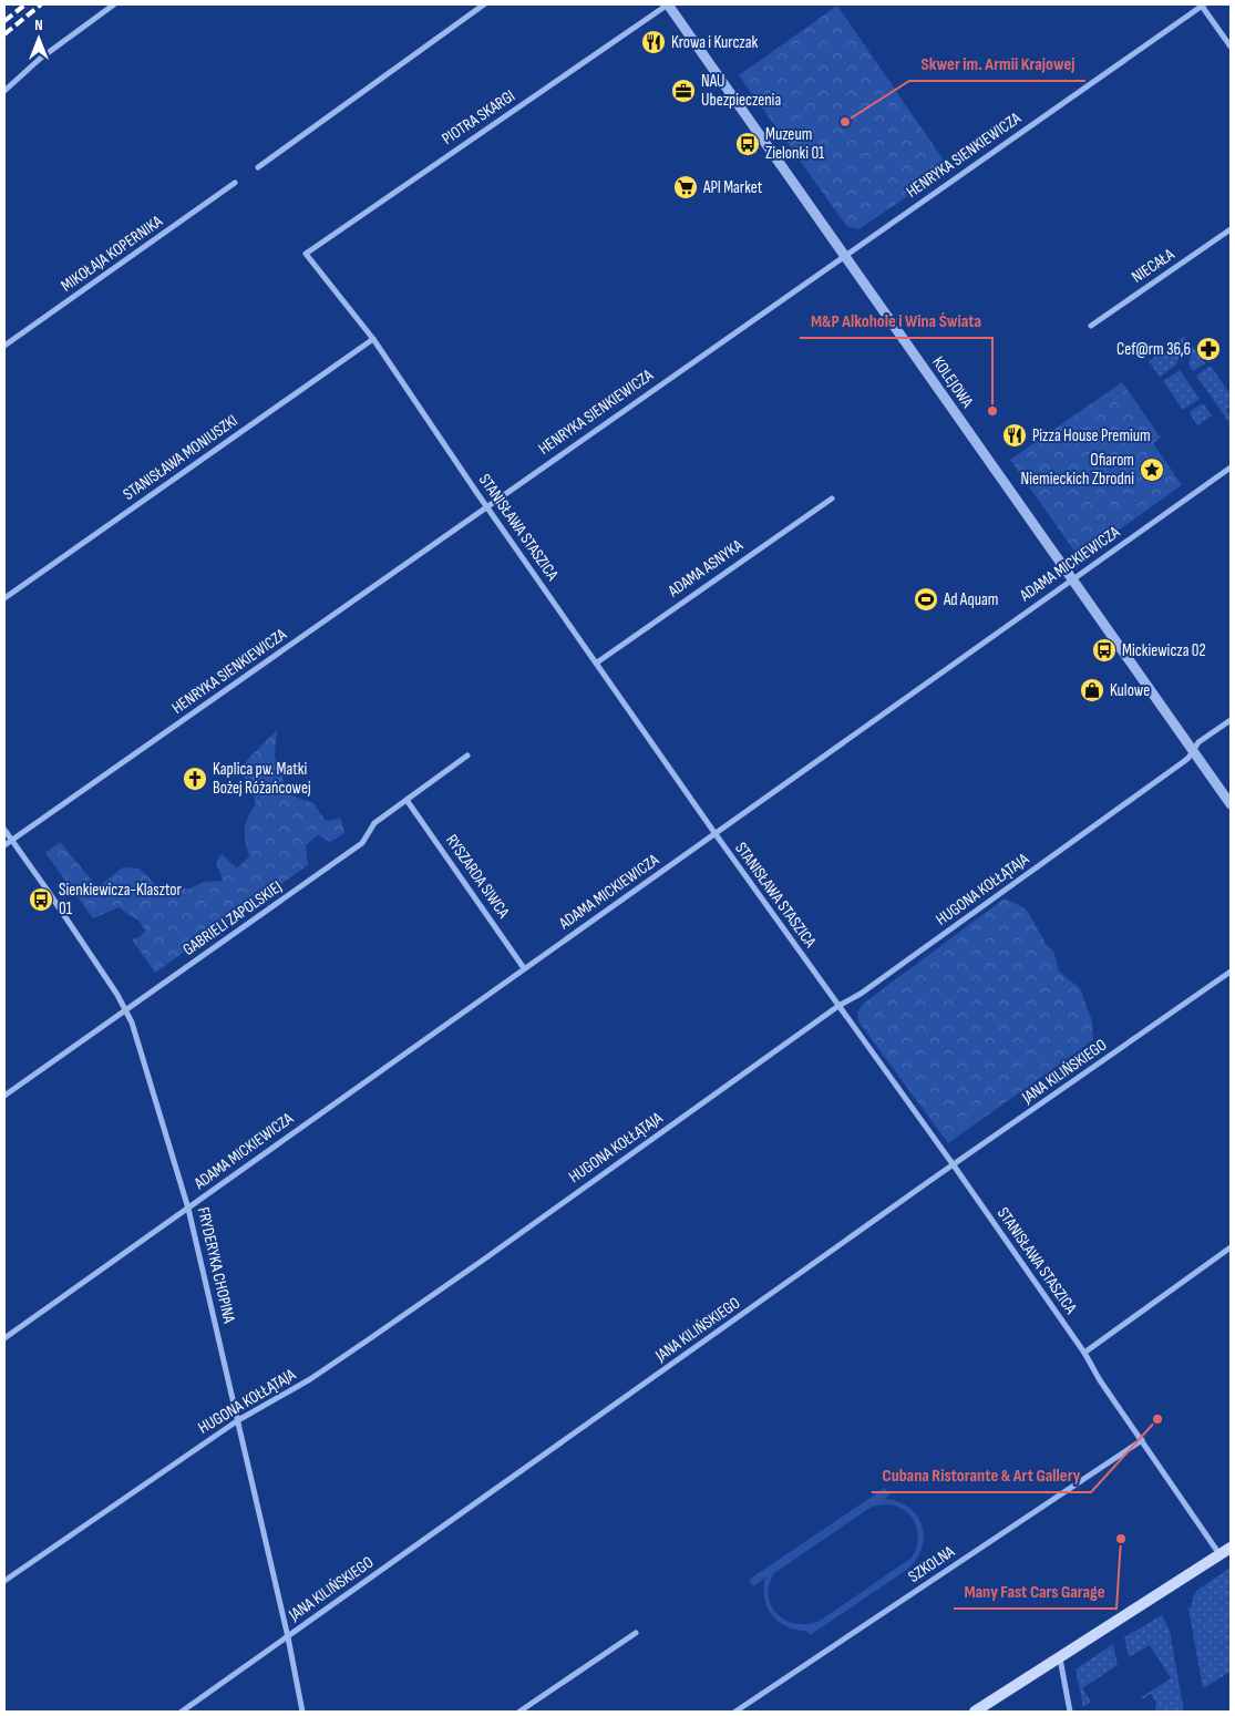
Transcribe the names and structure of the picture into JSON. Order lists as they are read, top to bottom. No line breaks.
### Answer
{"streets":{"street":["PIOTRA SKARGI","HENRYKA SIENKIEWICZA","MIKOŁAJA KOPERNIKA","NIECAŁA","KOLEJOWA","STANISŁAWA MONIUSZKI","STANISŁAWA STASZICA","ADAMA MICKIEWICZA","ADAMA ASNYKA","RYSZARDA SIWCA","HUGONA KOŁŁĄTAJA","GABRIELI ZAPOLSKIEJ","JANA KILIŃSKIEGO","FRYDERYKA CHOPINA","SZKOLNA"]},"crossings":[["PIOTRA SKARGI","KOLEJOWA"],["PIOTRA SKARGI","STANISŁAWA STASZICA"],["HENRYKA SIENKIEWICZA","KOLEJOWA"],["HENRYKA SIENKIEWICZA","STANISŁAWA STASZICA"],["HENRYKA SIENKIEWICZA","FRYDERYKA CHOPINA"],["KOLEJOWA","ADAMA MICKIEWICZA"],["KOLEJOWA","HUGONA KOŁŁĄTAJA"],["STANISŁAWA MONIUSZKI","STANISŁAWA STASZICA"],["STANISŁAWA STASZICA","ADAMA MICKIEWICZA"],["STANISŁAWA STASZICA","ADAMA ASNYKA"],["STANISŁAWA STASZICA","HUGONA KOŁŁĄTAJA"],["STANISŁAWA STASZICA","JANA KILIŃSKIEGO"],["STANISŁAWA STASZICA","SZKOLNA"],["ADAMA MICKIEWICZA","RYSZARDA SIWCA"],["ADAMA MICKIEWICZA","FRYDERYKA CHOPINA"],["RYSZARDA SIWCA","GABRIELI ZAPOLSKIEJ"],["HUGONA KOŁŁĄTAJA","FRYDERYKA CHOPINA"],["GABRIELI ZAPOLSKIEJ","FRYDERYKA CHOPINA"],["JANA KILIŃSKIEGO","FRYDERYKA CHOPINA"]],"places":{"restaurant":["Krowa i Kurczak","Pizza House Premium"],"office":["NAU Ubezpieczenia"],"other":["Skwer im. Armii Krajowej","M&P Alkohole i Wina Świata","Cubana Ristorante & Art Gallery","Many Fast Cars Garage"],"bus stop":["Muzeum Zielonki 01","Mickiewicza 02","Sienkiewicza-Klasztor 01"],"supermarket":["API Market"],"pharmacy":["Cef@rm 36,6"],"place":["Ofiarom Niemieckich Zbrodni"],"sports":["Ad Aquam"],"shop":["Kulowe"],"church":["Kaplica pw. Matki Bożej Różańcowej"]},"north":"top"}
